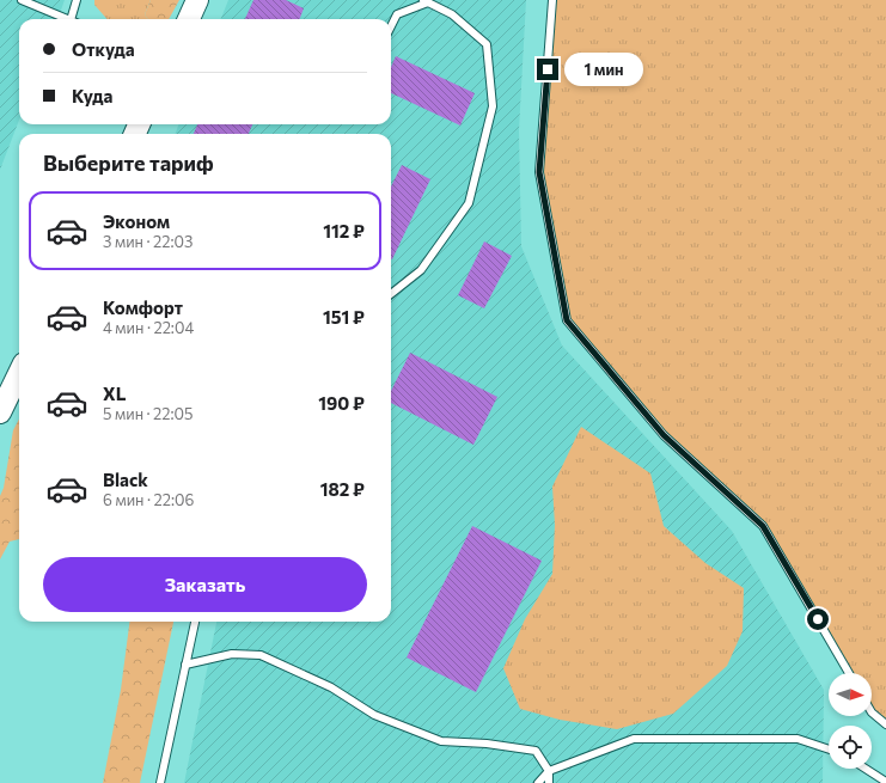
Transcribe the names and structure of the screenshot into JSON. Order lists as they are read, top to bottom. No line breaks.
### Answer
{"north":"right","page":{"banner":["Откуда","Куда"],"bubble":"1 мин","heading":"Выберите тариф","list":[{"name":"Эконом","note":"3 мин · 22:03","value":"112 ₽"},{"name":"Комфорт","note":"4 мин · 22:04","value":"151 ₽"},{"name":"XL","note":"5 мин · 22:05","value":"190 ₽"},{"name":"Black","note":"6 мин · 22:06","value":"182 ₽"}],"buttons":"Заказать"}}
